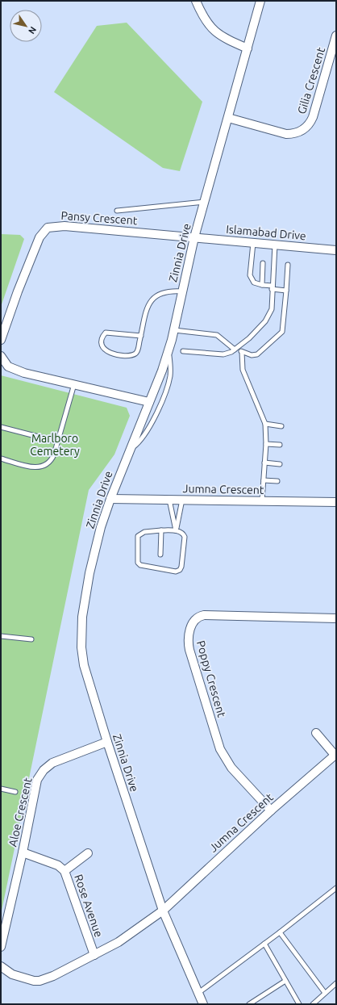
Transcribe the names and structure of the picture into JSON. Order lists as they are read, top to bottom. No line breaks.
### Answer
{"streets":{"street":["Gilia Crescent","Pansy Crescent","Islamabad Drive","Zinnia Drive","Jumna Crescent","Poppy Crescent","Aloe Crescent","Rose Avenue"]},"crossings":[["Gilia Crescent","Zinnia Drive"],["Pansy Crescent","Islamabad Drive"],["Pansy Crescent","Zinnia Drive"],["Islamabad Drive","Zinnia Drive"],["Zinnia Drive","Jumna Crescent"],["Zinnia Drive","Aloe Crescent"],["Jumna Crescent","Poppy Crescent"],["Aloe Crescent","Rose Avenue"]],"parks":["Marlboro Cemetery"],"north":"bottom right"}
